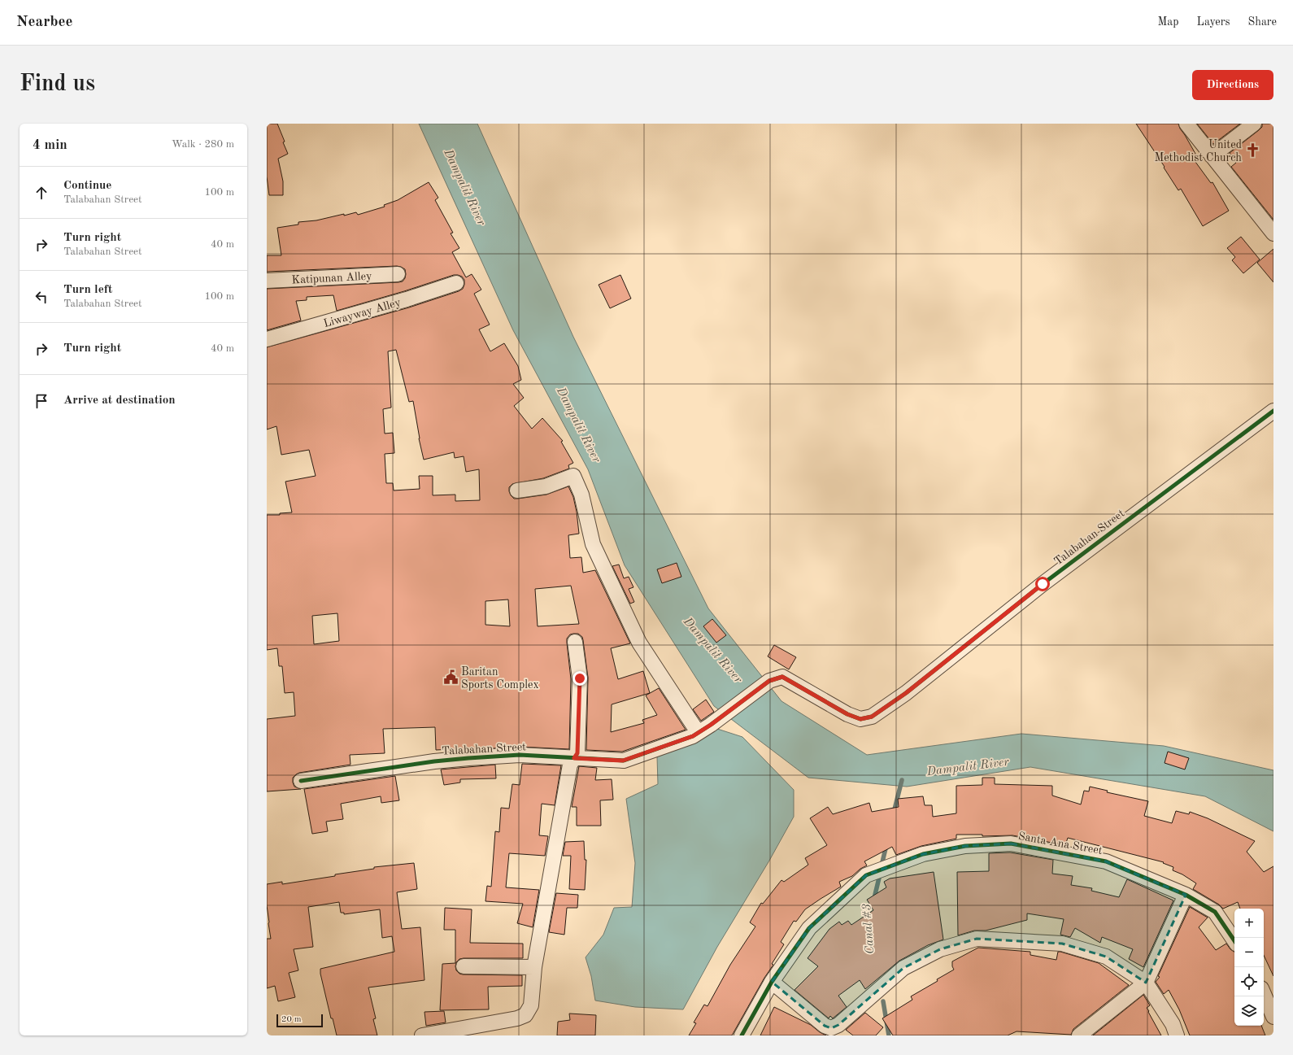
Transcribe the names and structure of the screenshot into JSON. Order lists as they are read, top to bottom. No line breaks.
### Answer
{"streets":{"street":["Katipunan Alley","Liwayway Alley","Talabahan Street","Santa Ana Street"]},"water":["Dampalit River","Canal #3"],"places":{"church":["United Methodist Church"],"public building":["Baritan Sports Complex"]},"scale_bar":"20 m","page":{"header":"Nearbee","nav":["Map","Layers","Share"],"buttons":"Directions","title":"Find us","heading":["4 min","Walk · 280 m"],"list":[["Continue","Talabahan Street","100 m"],["Turn right","Talabahan Street","40 m"],["Turn left","Talabahan Street","100 m"],["Turn right","40 m"],"Arrive at destination"],"map_buttons":["+","−"],"scale":"20 m"}}
